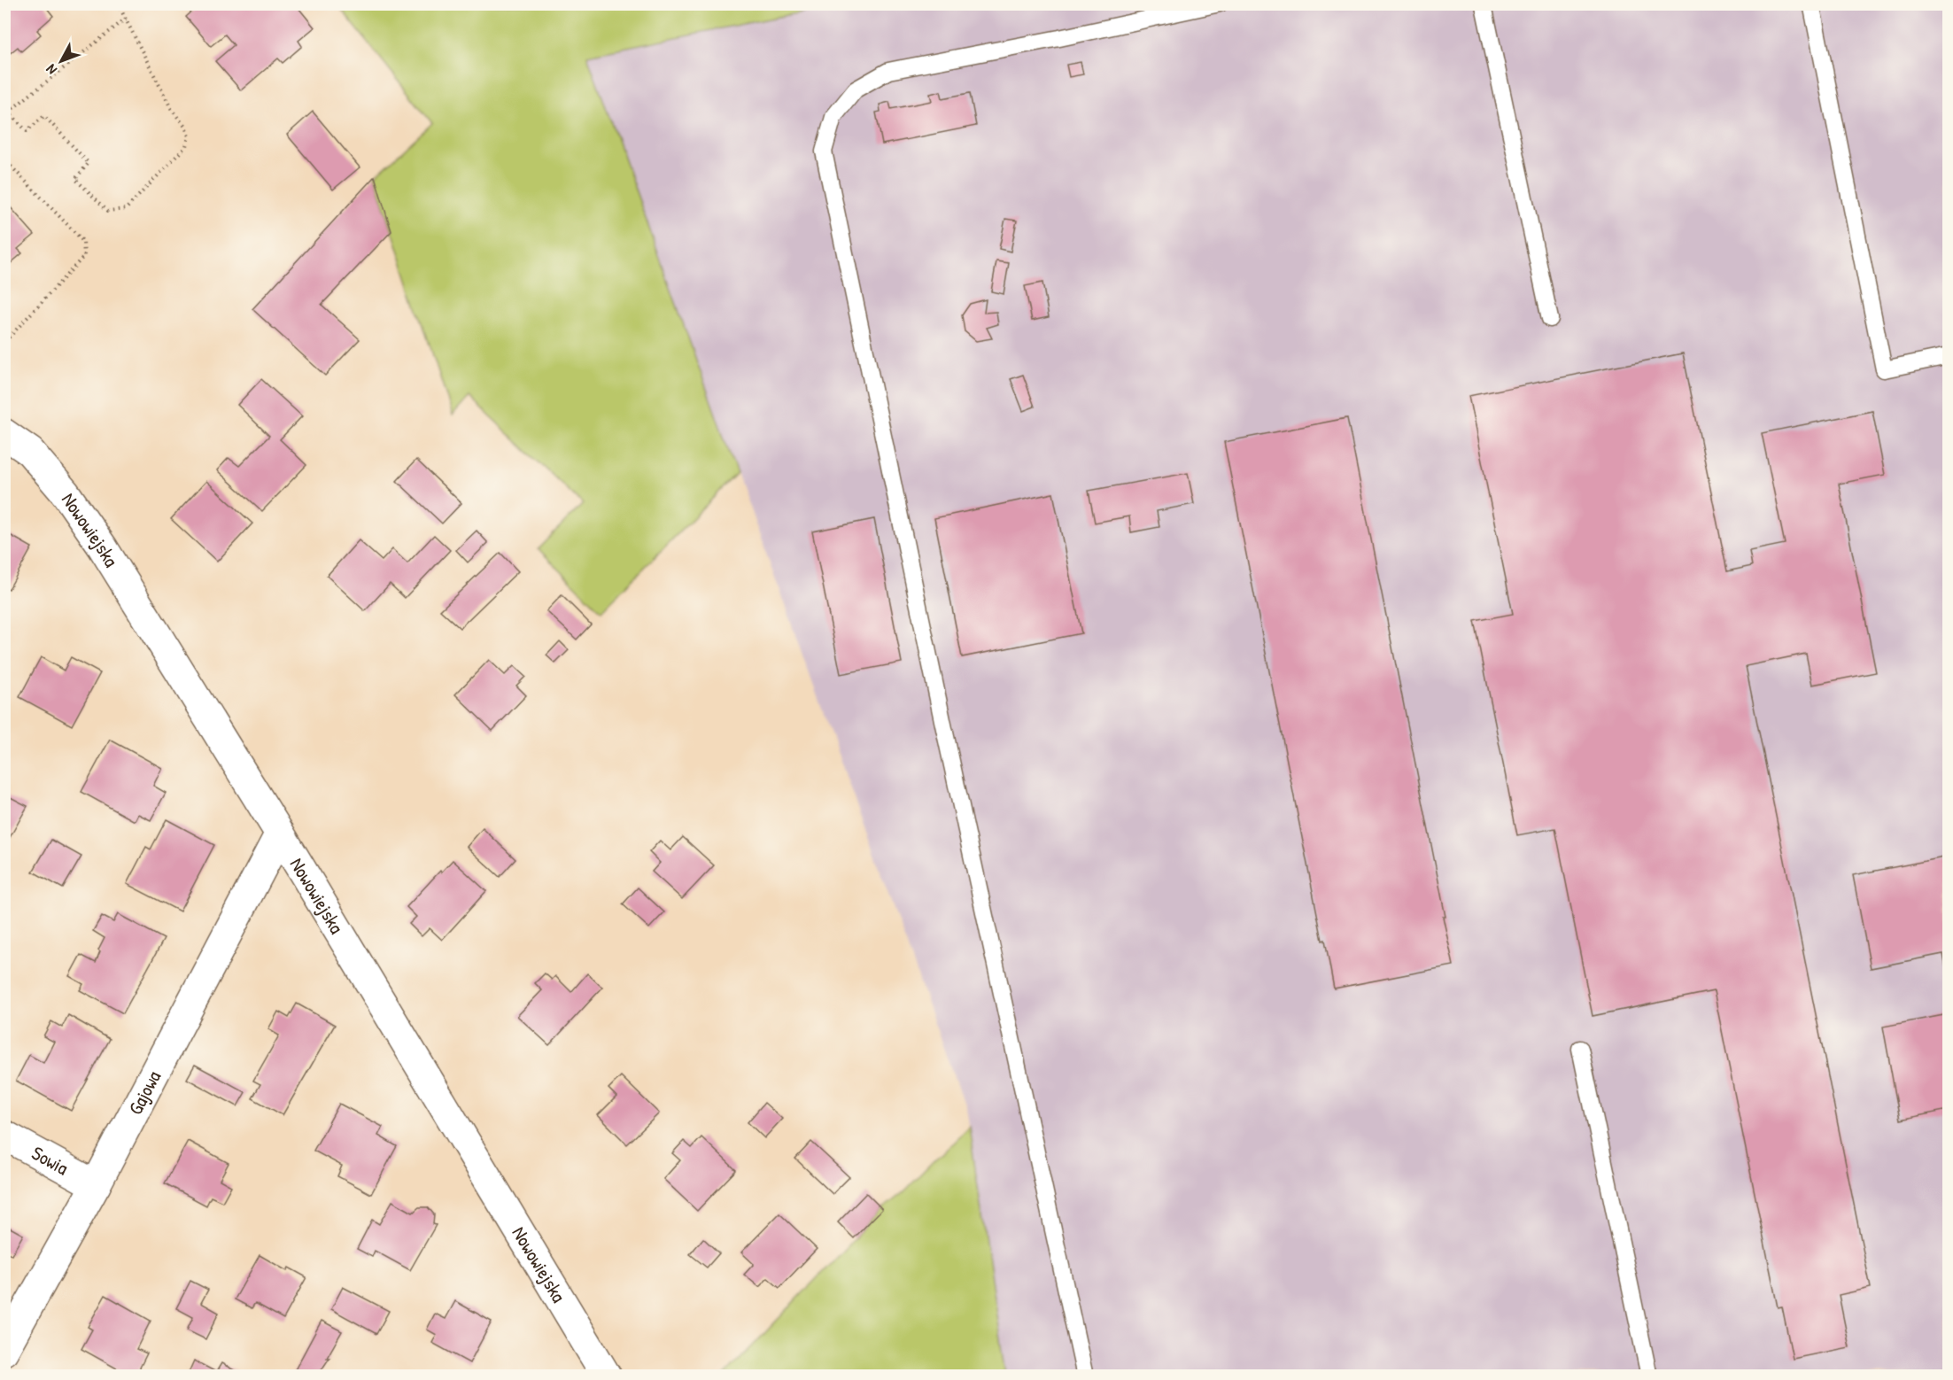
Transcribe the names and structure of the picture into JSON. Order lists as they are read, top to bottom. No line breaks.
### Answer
{"streets":{"street":["Nowowiejska","Gajowa","Sowia"]},"crossings":[["Nowowiejska","Gajowa"],["Gajowa","Sowia"]],"north":"bottom left"}
